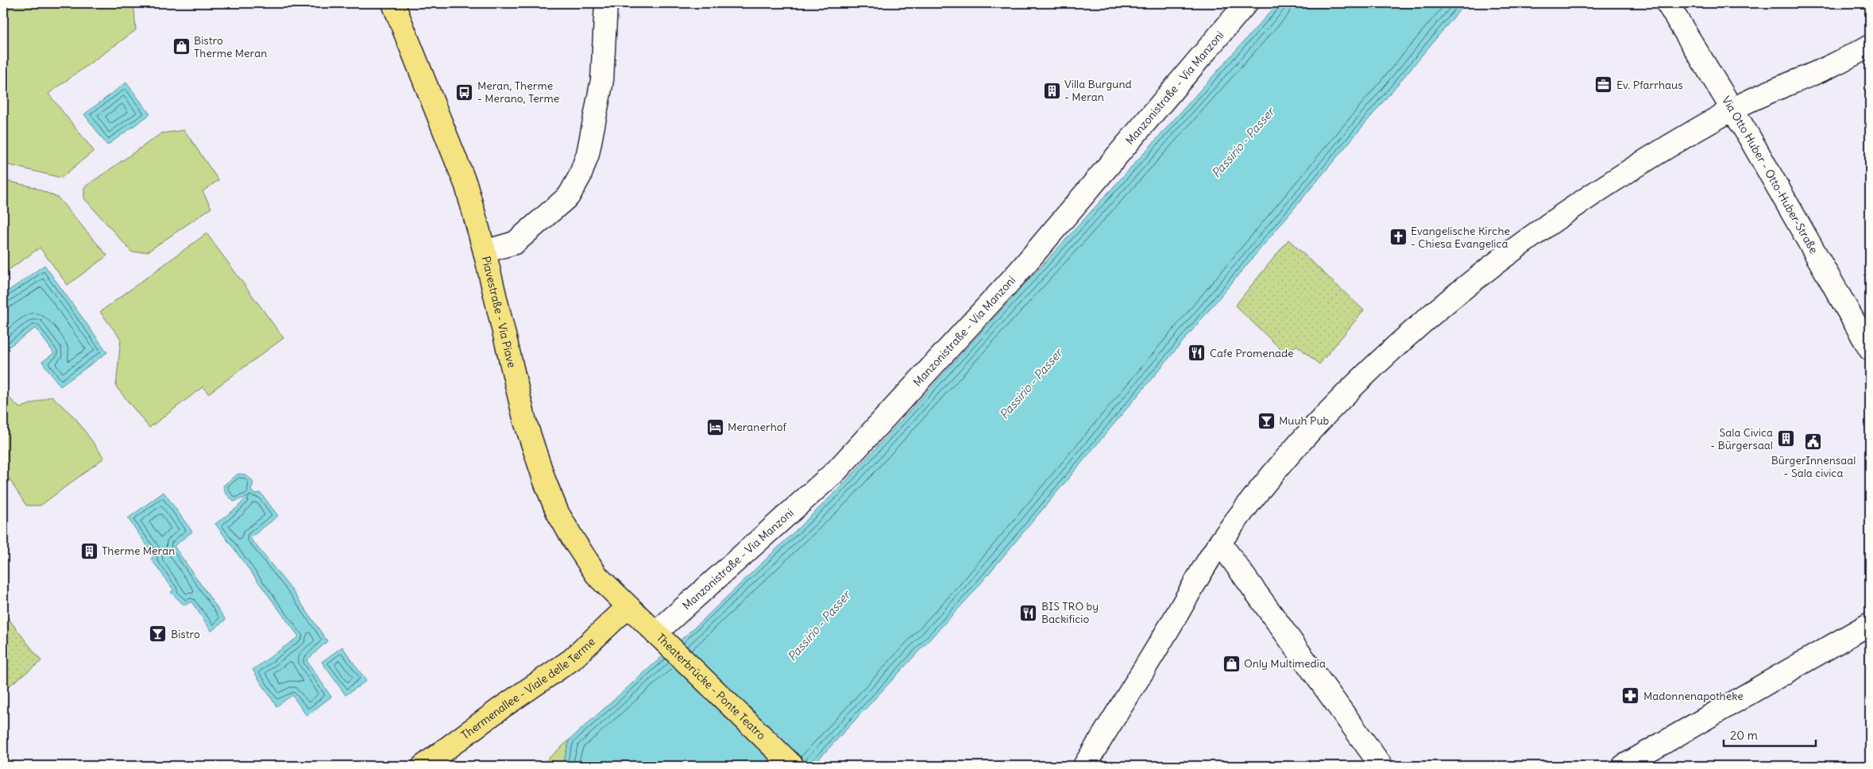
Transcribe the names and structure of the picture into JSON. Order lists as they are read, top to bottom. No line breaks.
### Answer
{"streets":{"main road":["Piavestraße - Via Piave","Theaterbrücke - Ponte Teatro","Thermenallee - Viale delle Terme"],"street":["Manzonistraße - Via Manzoni","Via Otto Huber - Otto-Huber-Straße"]},"crossings":[["Manzonistraße - Via Manzoni","Theaterbrücke - Ponte Teatro"],["Piavestraße - Via Piave","Theaterbrücke - Ponte Teatro"],["Piavestraße - Via Piave","Thermenallee - Viale delle Terme"],["Theaterbrücke - Ponte Teatro","Thermenallee - Viale delle Terme"]],"water":["Passirio - Passer"],"places":{"shop":["Bistro Therme Meran","Only Multimedia"],"office":["Ev. Pfarrhaus"],"building":["Villa Burgund - Meran","Sala Civica - Bürgersaal","Therme Meran"],"bus stop":["Meran, Therme - Merano, Terme"],"church":["Evangelische Kirche - Chiesa Evangelica"],"restaurant":["Cafe Promenade","BIS TRO by Backificio"],"bar":["Muuh Pub","Bistro"],"hotel":["Meranerhof"],"public building":["BürgerInnensaal - Sala civica"],"pharmacy":["Madonnenapotheke"]},"scale_bar":"20 m"}
